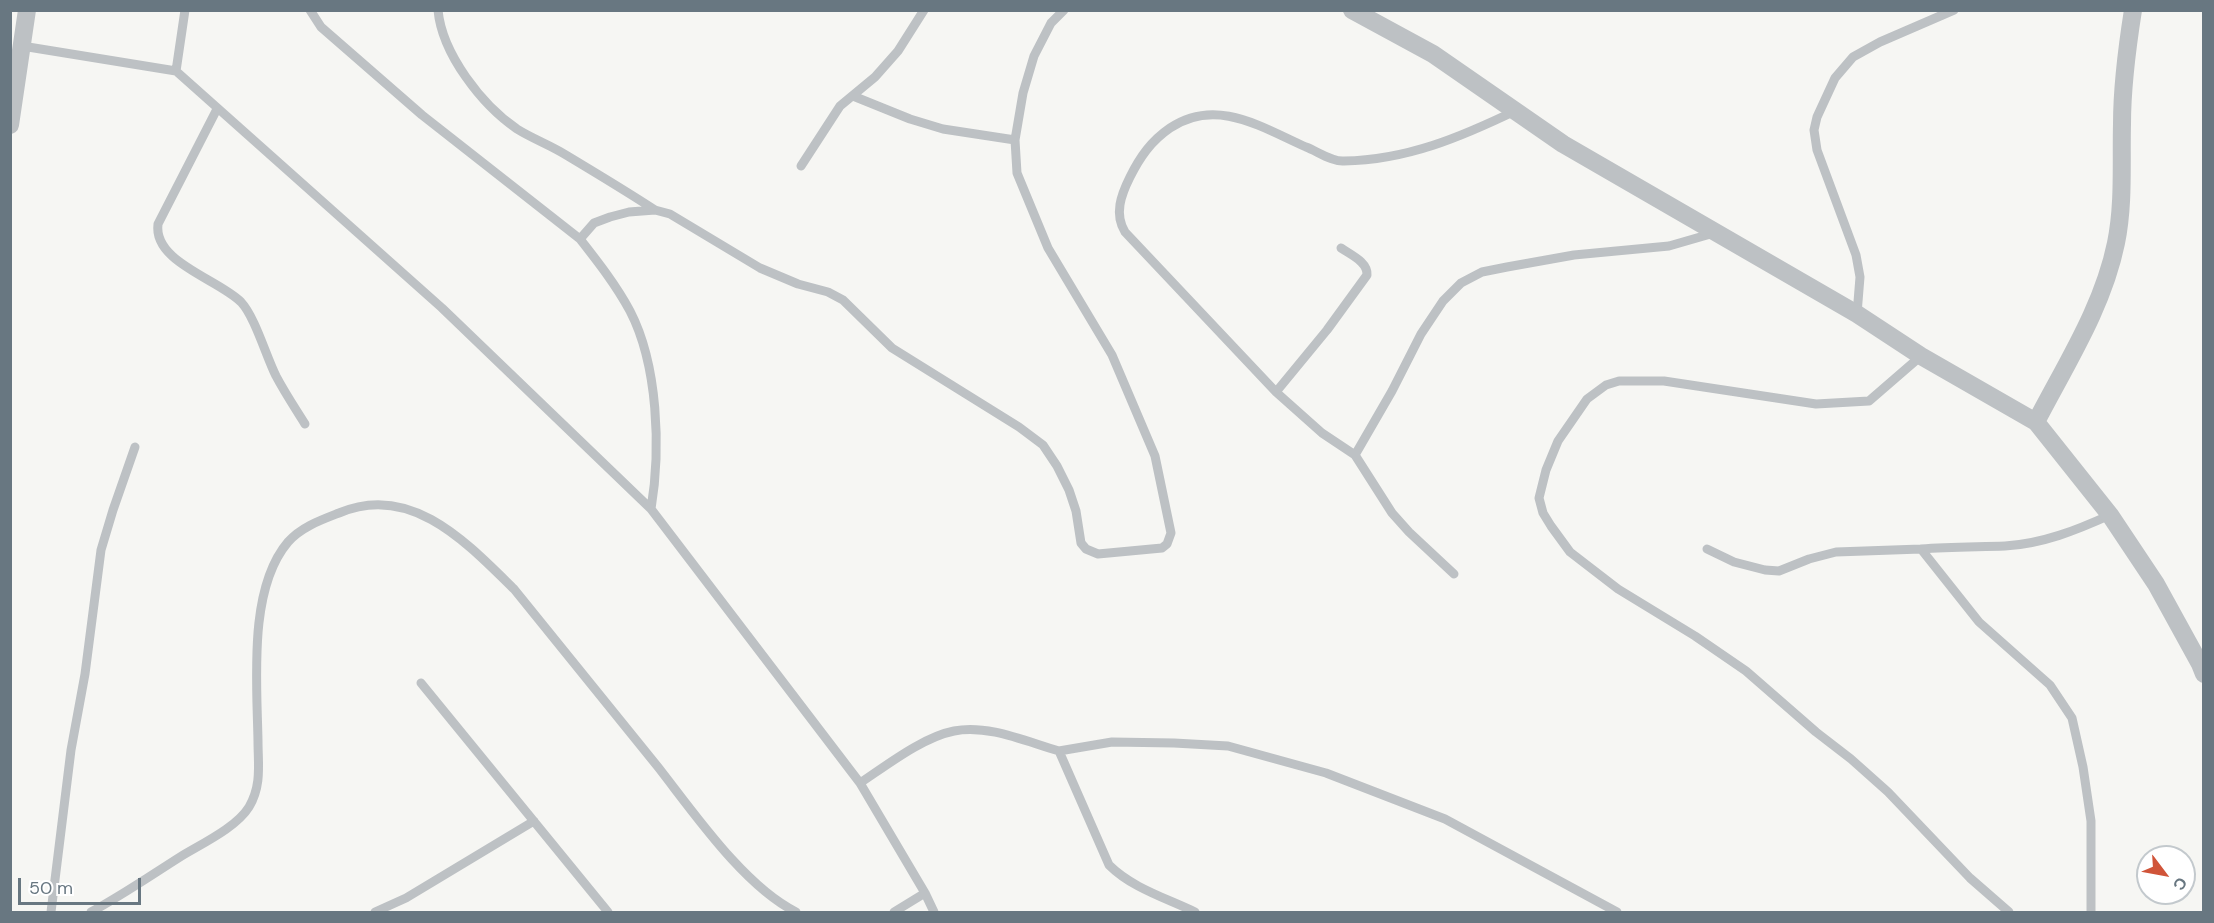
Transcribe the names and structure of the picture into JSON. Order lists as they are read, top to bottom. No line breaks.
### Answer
{"scale_bar":"50 m","north":"bottom right"}
